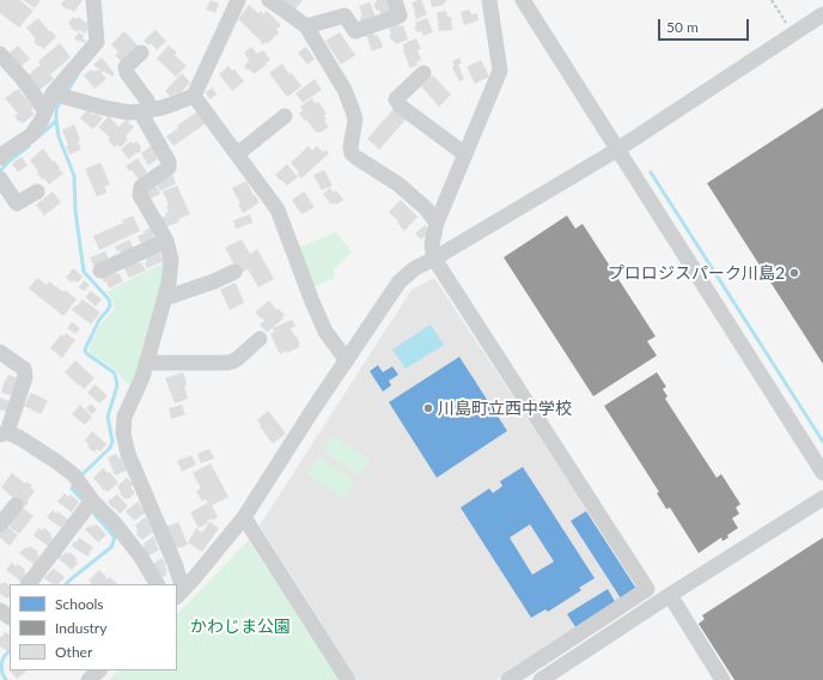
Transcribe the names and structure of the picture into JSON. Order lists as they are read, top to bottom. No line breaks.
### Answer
{"parks":["かわじま公園"],"places":["プロロジスパーク川島2","川島町立西中学校"],"legend":["Schools","Industry","Other"],"scale_bar":"50 m"}
